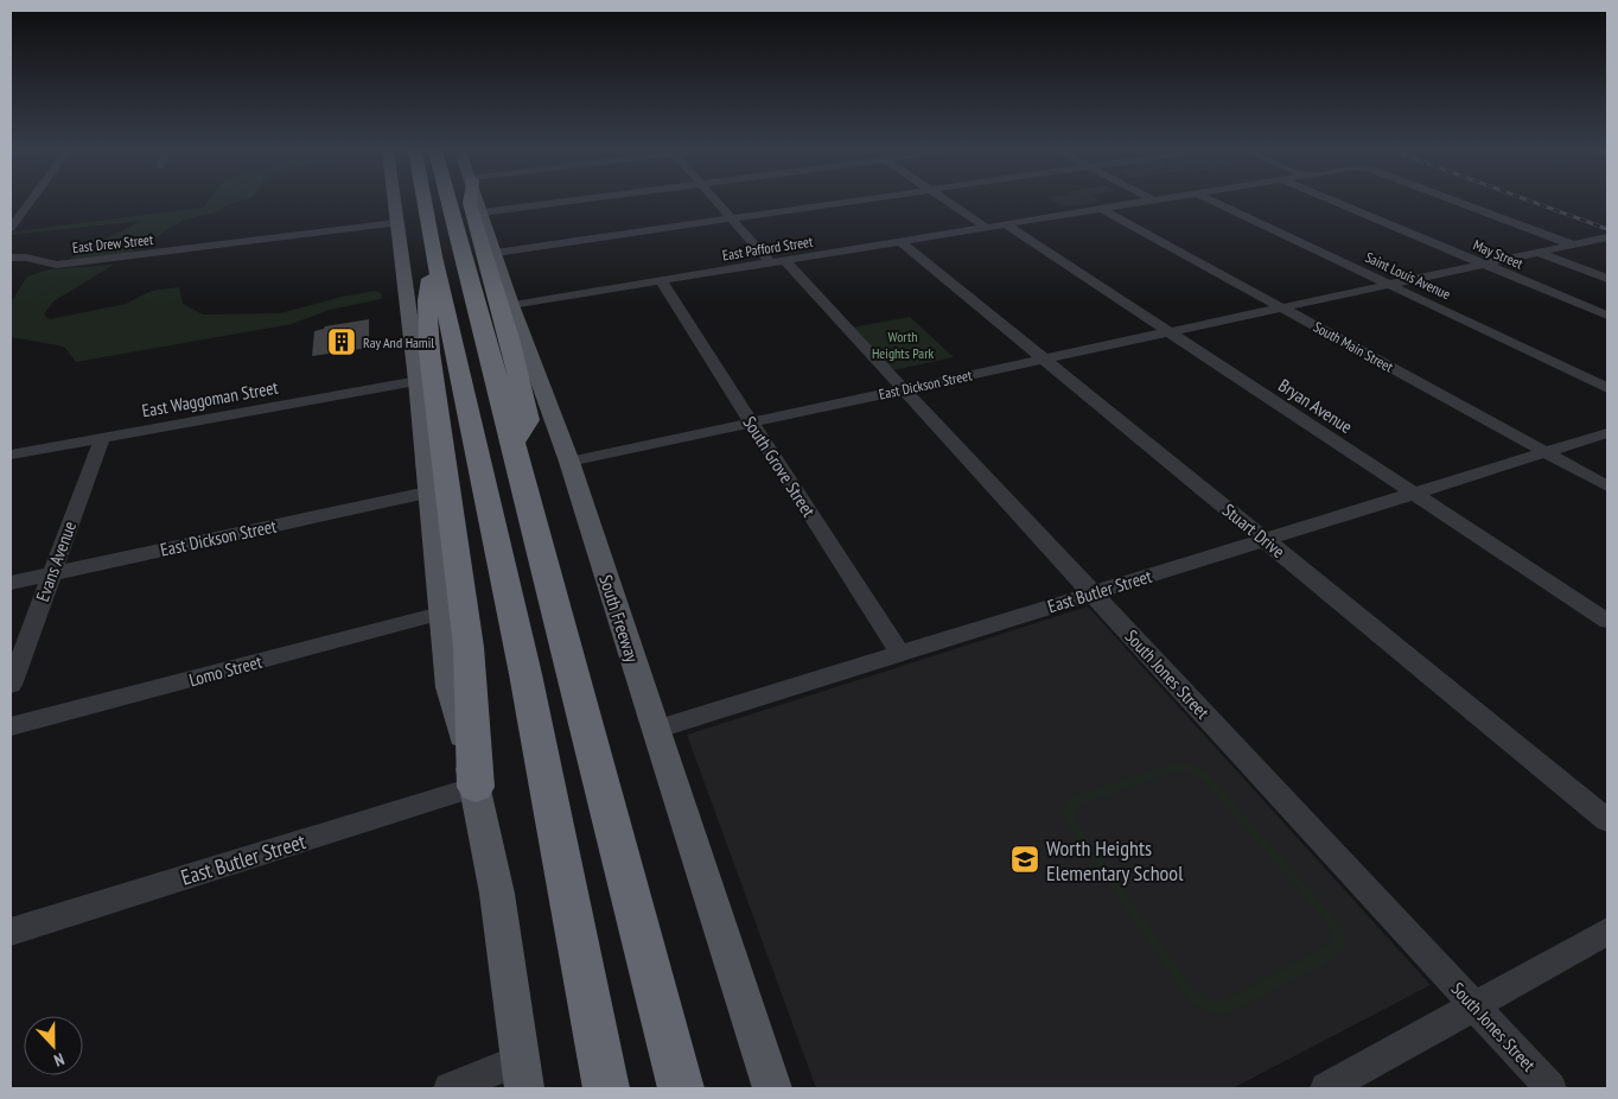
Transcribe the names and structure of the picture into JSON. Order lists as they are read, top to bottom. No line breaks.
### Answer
{"streets":{"main road":["South Freeway"],"street":["East Drew Street","East Pafford Street","May Street","Saint Louis Avenue","South Main Street","East Dickson Street","East Waggoman Street","Bryan Avenue","South Grove Street","Stuart Drive","Evans Avenue","East Butler Street","Lomo Street","South Jones Street"]},"crossings":[["East Pafford Street","South Main Street"],["East Pafford Street","East Dickson Street"],["East Pafford Street","Bryan Avenue"],["East Pafford Street","South Grove Street"],["East Pafford Street","Stuart Drive"],["East Pafford Street","South Freeway"],["East Pafford Street","South Jones Street"],["May Street","East Dickson Street"],["Saint Louis Avenue","East Dickson Street"],["South Main Street","East Dickson Street"],["South Main Street","East Butler Street"],["East Dickson Street","Bryan Avenue"],["East Dickson Street","South Grove Street"],["East Dickson Street","Stuart Drive"],["East Dickson Street","Evans Avenue"],["East Dickson Street","South Freeway"],["East Dickson Street","South Jones Street"],["East Waggoman Street","Evans Avenue"],["Bryan Avenue","East Butler Street"],["South Grove Street","East Butler Street"],["Stuart Drive","East Butler Street"],["East Butler Street","South Freeway"],["East Butler Street","South Jones Street"]],"parks":["Worth Heights Park"],"places":{"building":["Ray And Hamil"],"school or university":["Worth Heights Elementary School"]},"north":"bottom"}
